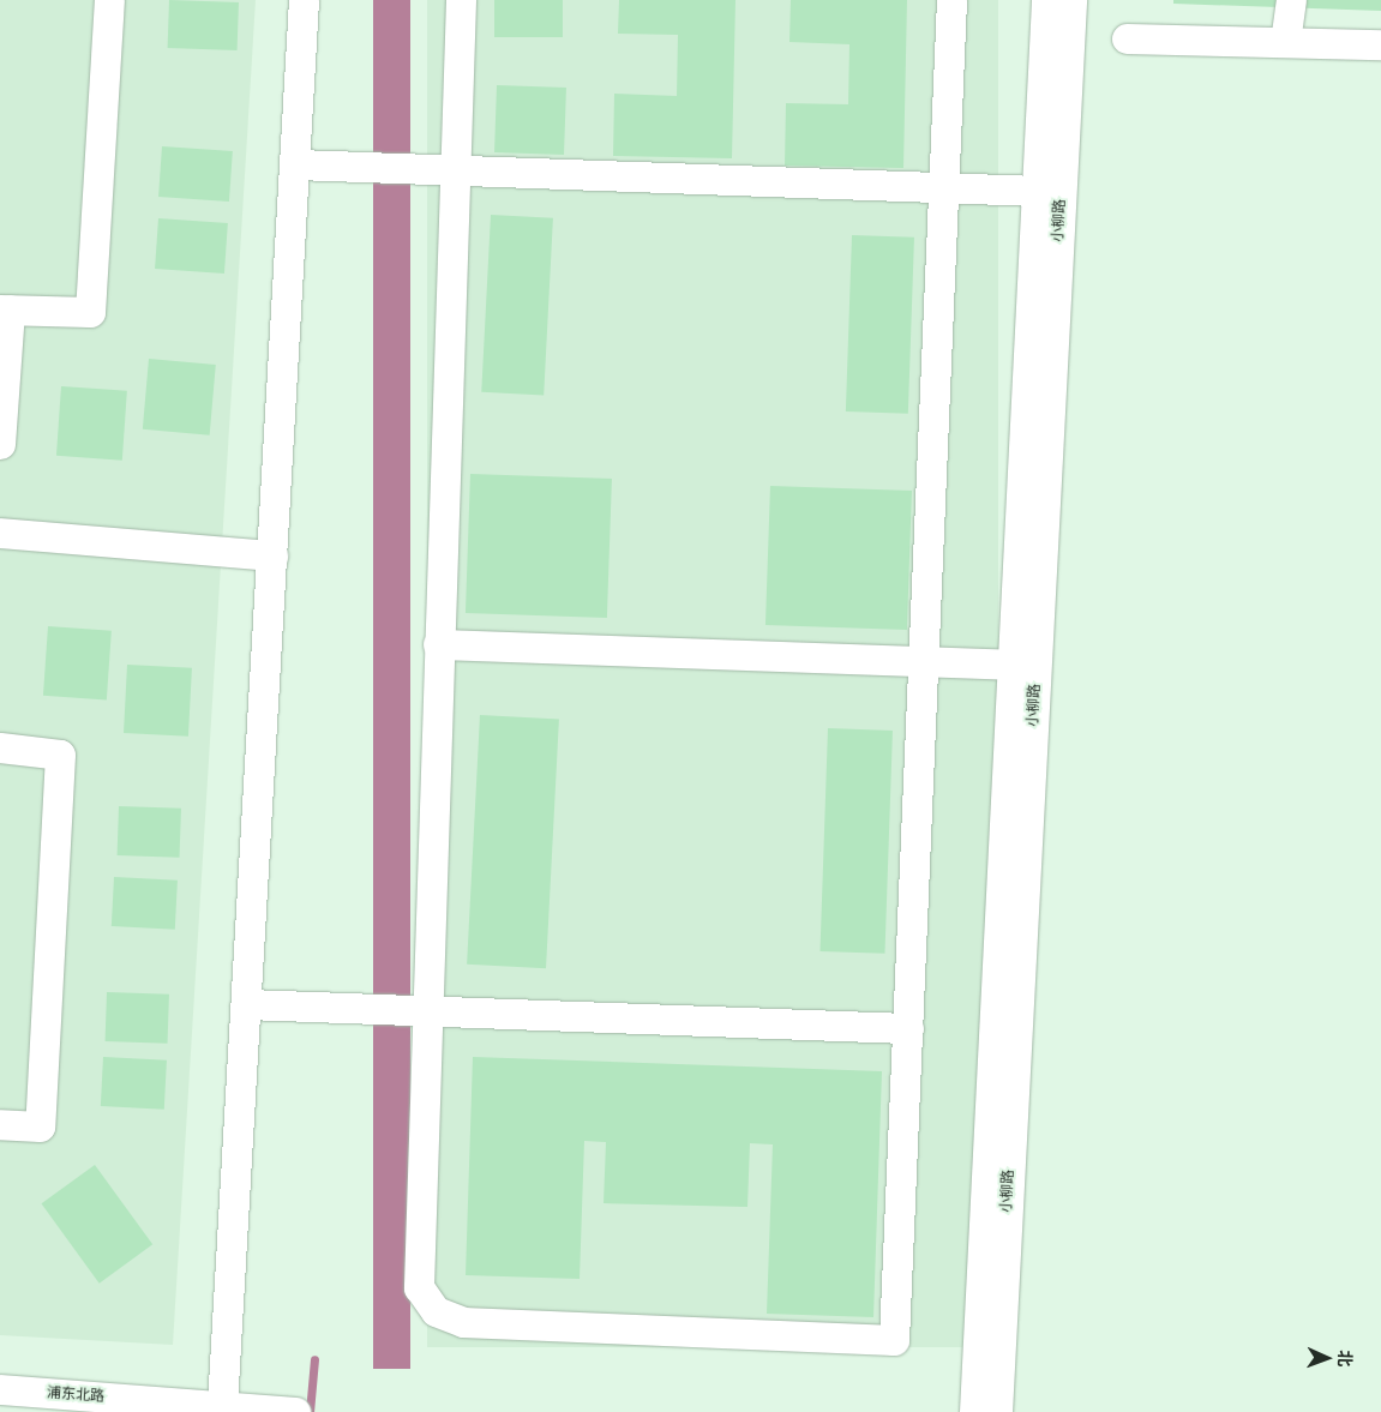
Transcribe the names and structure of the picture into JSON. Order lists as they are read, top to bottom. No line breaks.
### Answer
{"streets":{"street":["小柳路","浦东北路"]},"north":"right"}
